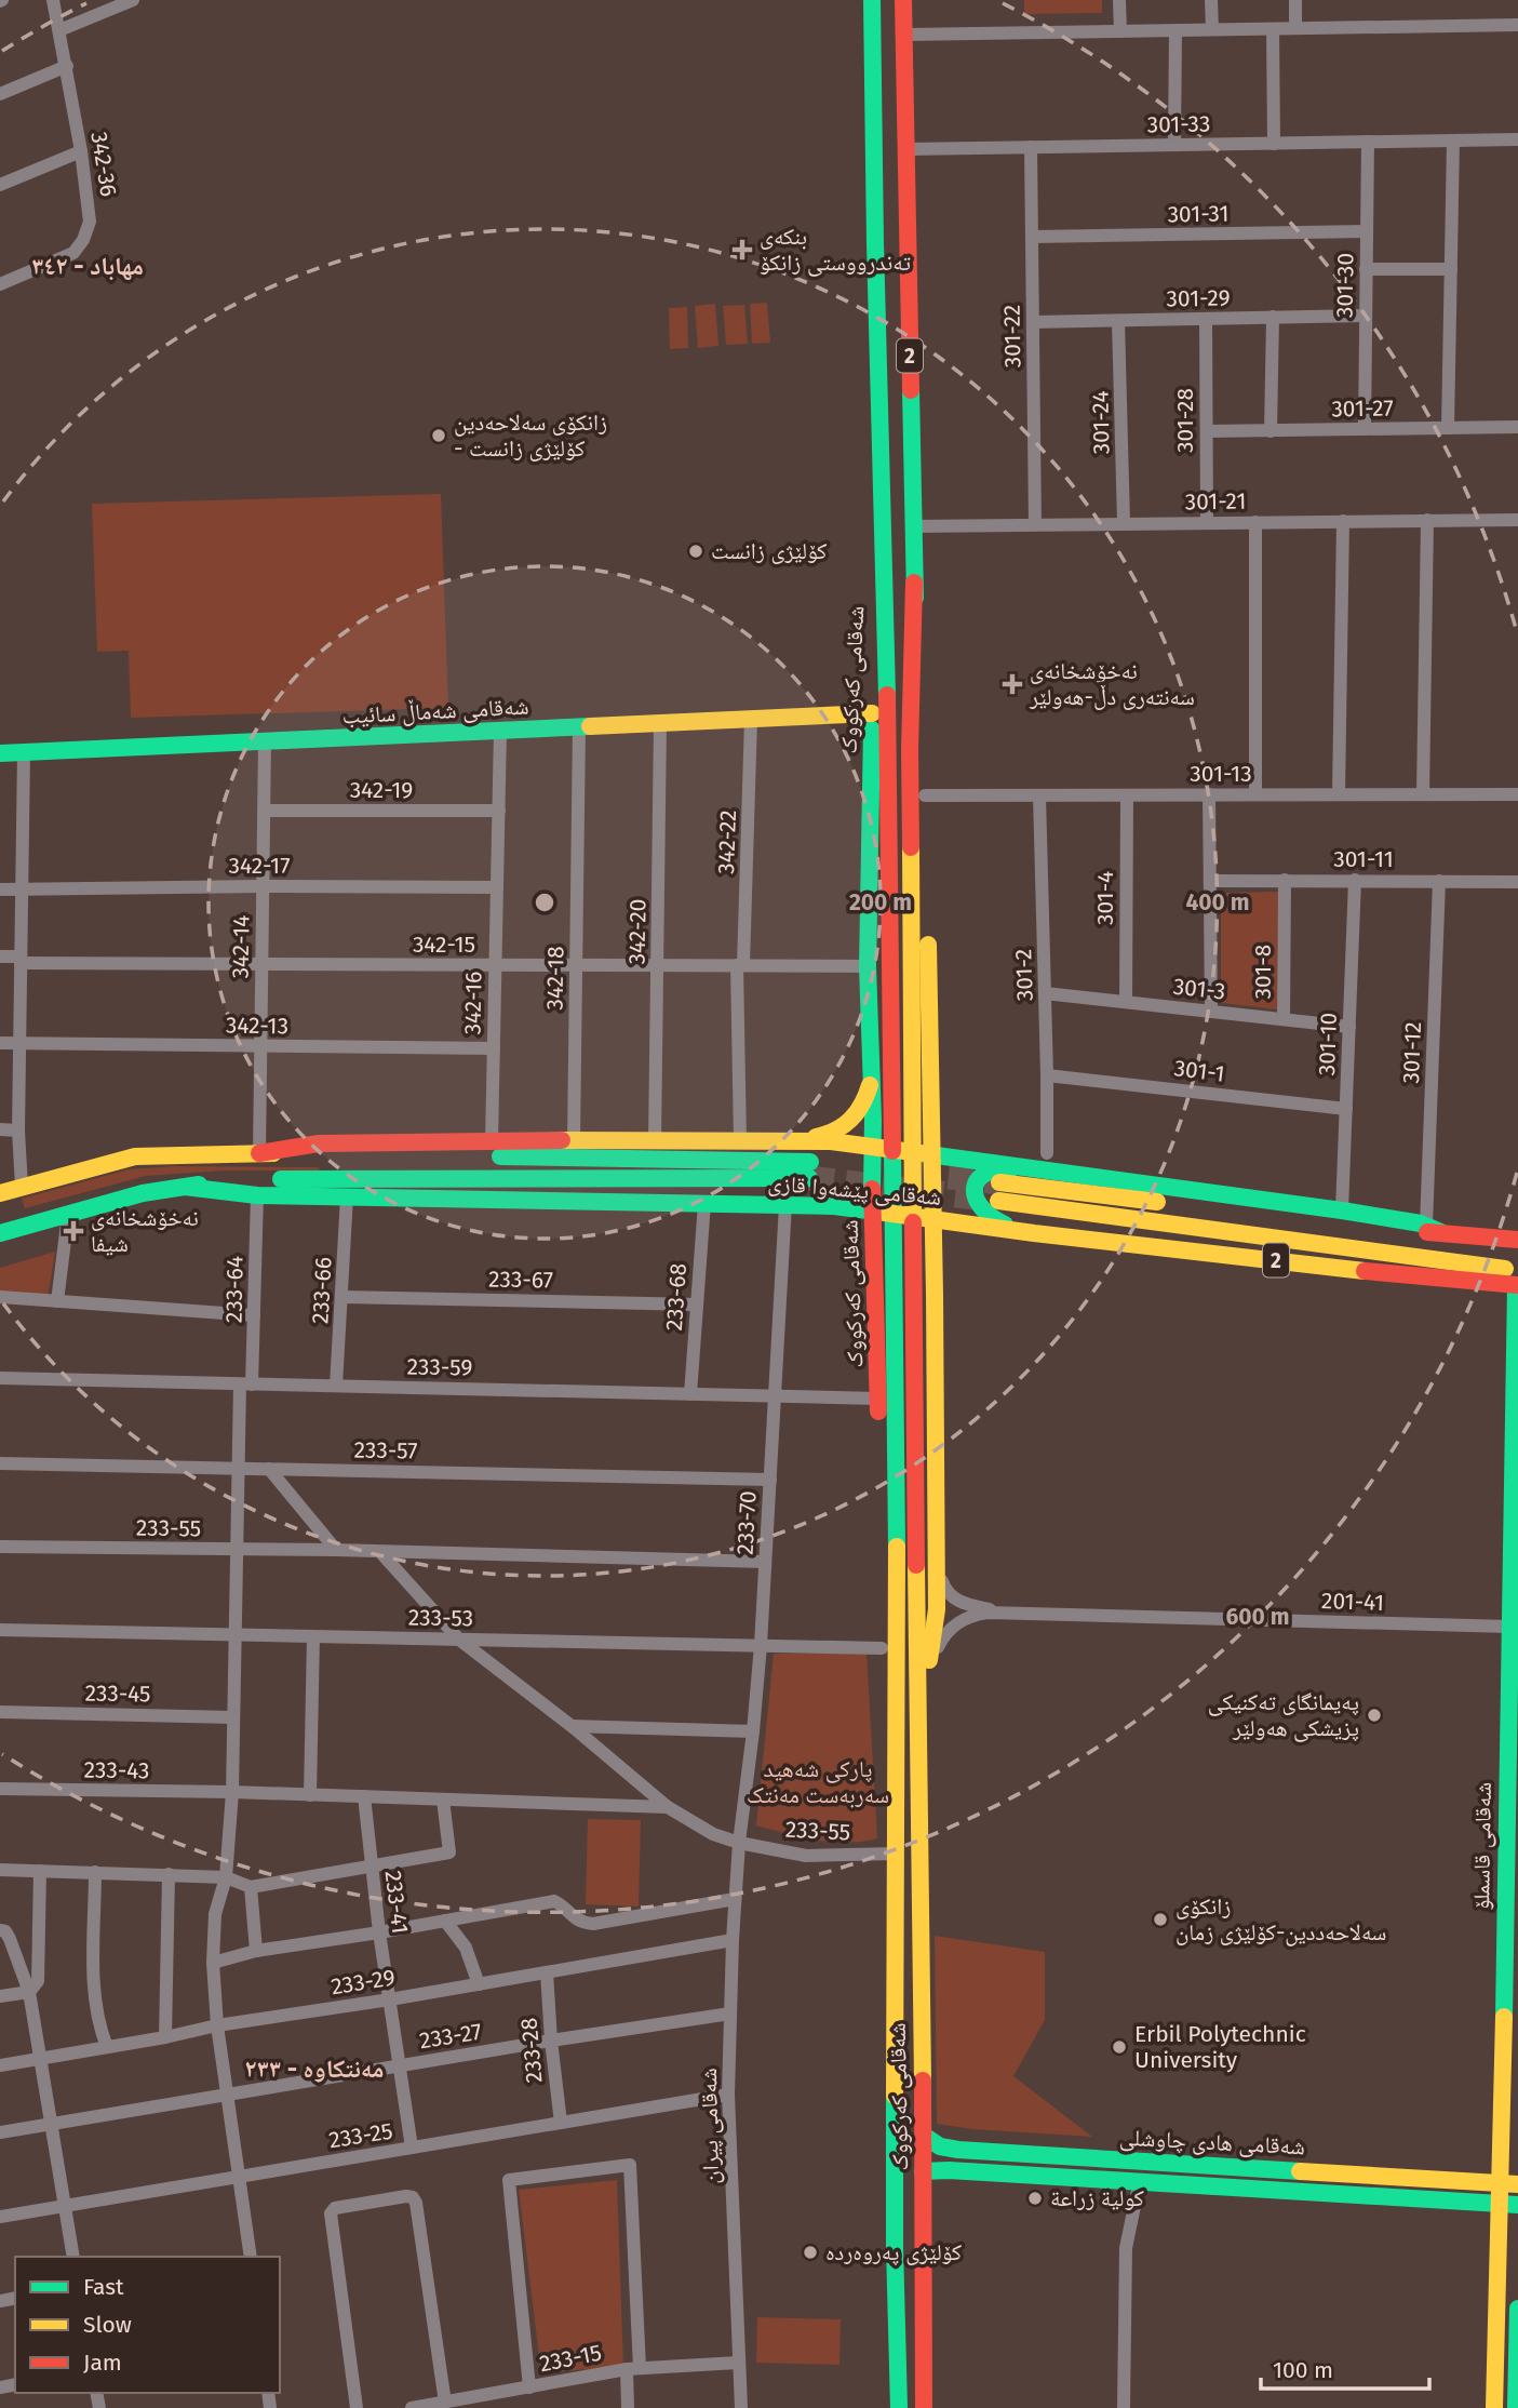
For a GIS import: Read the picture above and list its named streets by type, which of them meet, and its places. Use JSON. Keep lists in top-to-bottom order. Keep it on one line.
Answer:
{"streets":{"main road":["2","شەقامی کەرکووک","شەقامی شەماڵ سائیب","شەقامی پێشەوا قازی","شەقامی قاسملۆ","شەقامی هادی چاوشلی"],"street":["301-33","342-36","301-31","301-30","301-29","301-22","301-27","301-28","301-24","301-21","301-13","342-19","342-22","301-11","342-17","301-4","342-20","342-15","342-14","301-8","301-2","342-18","301-3","342-16","342-13","301-10","301-12","301-1","233-67","233-64","233-66","233-68","233-59","233-57","233-70","233-55","201-41","233-53","233-45","233-43","233-41","233-29","233-27","233-28","شەقامی پیران","233-25","233-15"]},"crossings":[["301-33","301-30"],["301-33","301-22"],["301-33","شەقامی کەرکووک"],["301-31","301-30"],["301-31","301-22"],["301-30","301-29"],["301-30","301-27"],["301-29","301-22"],["301-29","301-28"],["301-29","301-24"],["301-22","301-21"],["2","شەقامی کەرکووک"],["2","شەقامی پێشەوا قازی"],["2","شەقامی قاسملۆ"],["301-27","301-28"],["301-28","301-21"],["301-24","301-21"],["301-21","شەقامی کەرکووک"],["شەقامی کەرکووک","شەقامی شەماڵ سائیب"],["شەقامی کەرکووک","301-13"],["شەقامی کەرکووک","342-15"],["شەقامی کەرکووک","شەقامی پێشەوا قازی"],["شەقامی کەرکووک","233-59"],["شەقامی کەرکووک","233-55"],["شەقامی کەرکووک","201-41"],["شەقامی کەرکووک","233-53"],["شەقامی کەرکووک","شەقامی هادی چاوشلی"],["شەقامی شەماڵ سائیب","342-22"],["شەقامی شەماڵ سائیب","342-20"],["شەقامی شەماڵ سائیب","342-14"],["شەقامی شەماڵ سائیب","342-18"],["شەقامی شەماڵ سائیب","342-16"],["301-13","301-4"],["301-13","301-2"],["342-19","342-14"],["342-19","342-16"],["342-22","342-15"],["342-22","شەقامی پێشەوا قازی"],["301-11","301-8"],["301-11","301-10"],["301-11","301-12"],["342-17","342-14"],["342-17","342-16"],["301-4","301-3"],["342-20","342-15"],["342-20","شەقامی پێشەوا قازی"],["342-15","342-14"],["342-15","342-18"],["342-15","342-16"],["342-14","342-13"],["342-14","شەقامی پێشەوا قازی"],["301-8","301-3"],["301-2","301-3"],["301-2","301-1"],["301-2","شەقامی پێشەوا قازی"],["342-18","شەقامی پێشەوا قازی"],["301-3","301-10"],["342-16","342-13"],["342-16","شەقامی پێشەوا قازی"],["301-10","301-1"],["301-10","شەقامی پێشەوا قازی"],["301-12","شەقامی پێشەوا قازی"],["شەقامی پێشەوا قازی","233-64"],["شەقامی پێشەوا قازی","233-66"],["شەقامی پێشەوا قازی","233-68"],["شەقامی پێشەوا قازی","233-70"],["شەقامی پێشەوا قازی","شەقامی قاسملۆ"],["233-67","233-66"],["233-67","233-68"],["233-64","233-59"],["233-64","233-57"],["233-64","233-55"],["233-64","233-53"],["233-64","233-45"],["233-64","233-43"],["233-64","233-29"],["233-64","233-27"],["233-64","233-25"],["233-66","233-59"],["233-68","233-59"],["233-59","233-70"],["233-57","233-70"],["233-70","233-55"],["233-70","233-53"],["233-70","شەقامی پیران"],["233-55","233-53"],["233-55","233-43"],["233-55","شەقامی پیران"],["201-41","شەقامی قاسملۆ"],["233-43","233-41"],["شەقامی قاسملۆ","شەقامی هادی چاوشلی"],["233-41","233-29"],["233-41","233-27"],["233-41","233-25"],["233-29","233-28"],["233-29","شەقامی پیران"],["233-27","233-28"],["233-27","شەقامی پیران"],["233-28","233-25"],["شەقامی پیران","233-25"],["شەقامی پیران","233-15"]],"districts":["مهاباد - ٣٤٢","مەنتکاوە - ٢٣٣"],"parks":["پارکی شەهید سەربەست مەنتک"],"places":{"health":["بنکەی تەندرووستی زانکۆ","نەخۆشخانەی سەنتەری دڵ-هەولێر","نەخۆشخانەی شیفا"],"other":["زانکۆی سەلاحەدین - کۆلێژی زانست","کۆلێژی زانست","پەیمانگای تەکنیکی پزیشکی هەولێر","زانکۆی سەلاحەددین-کۆلێژی زمان","Erbil Polytechnic University","كولية زراعة","کۆلێژی پەروەردە"]},"legend":["Fast","Slow","Jam"],"scale_bar":"100 m","rings":["200 m","400 m","600 m"]}
